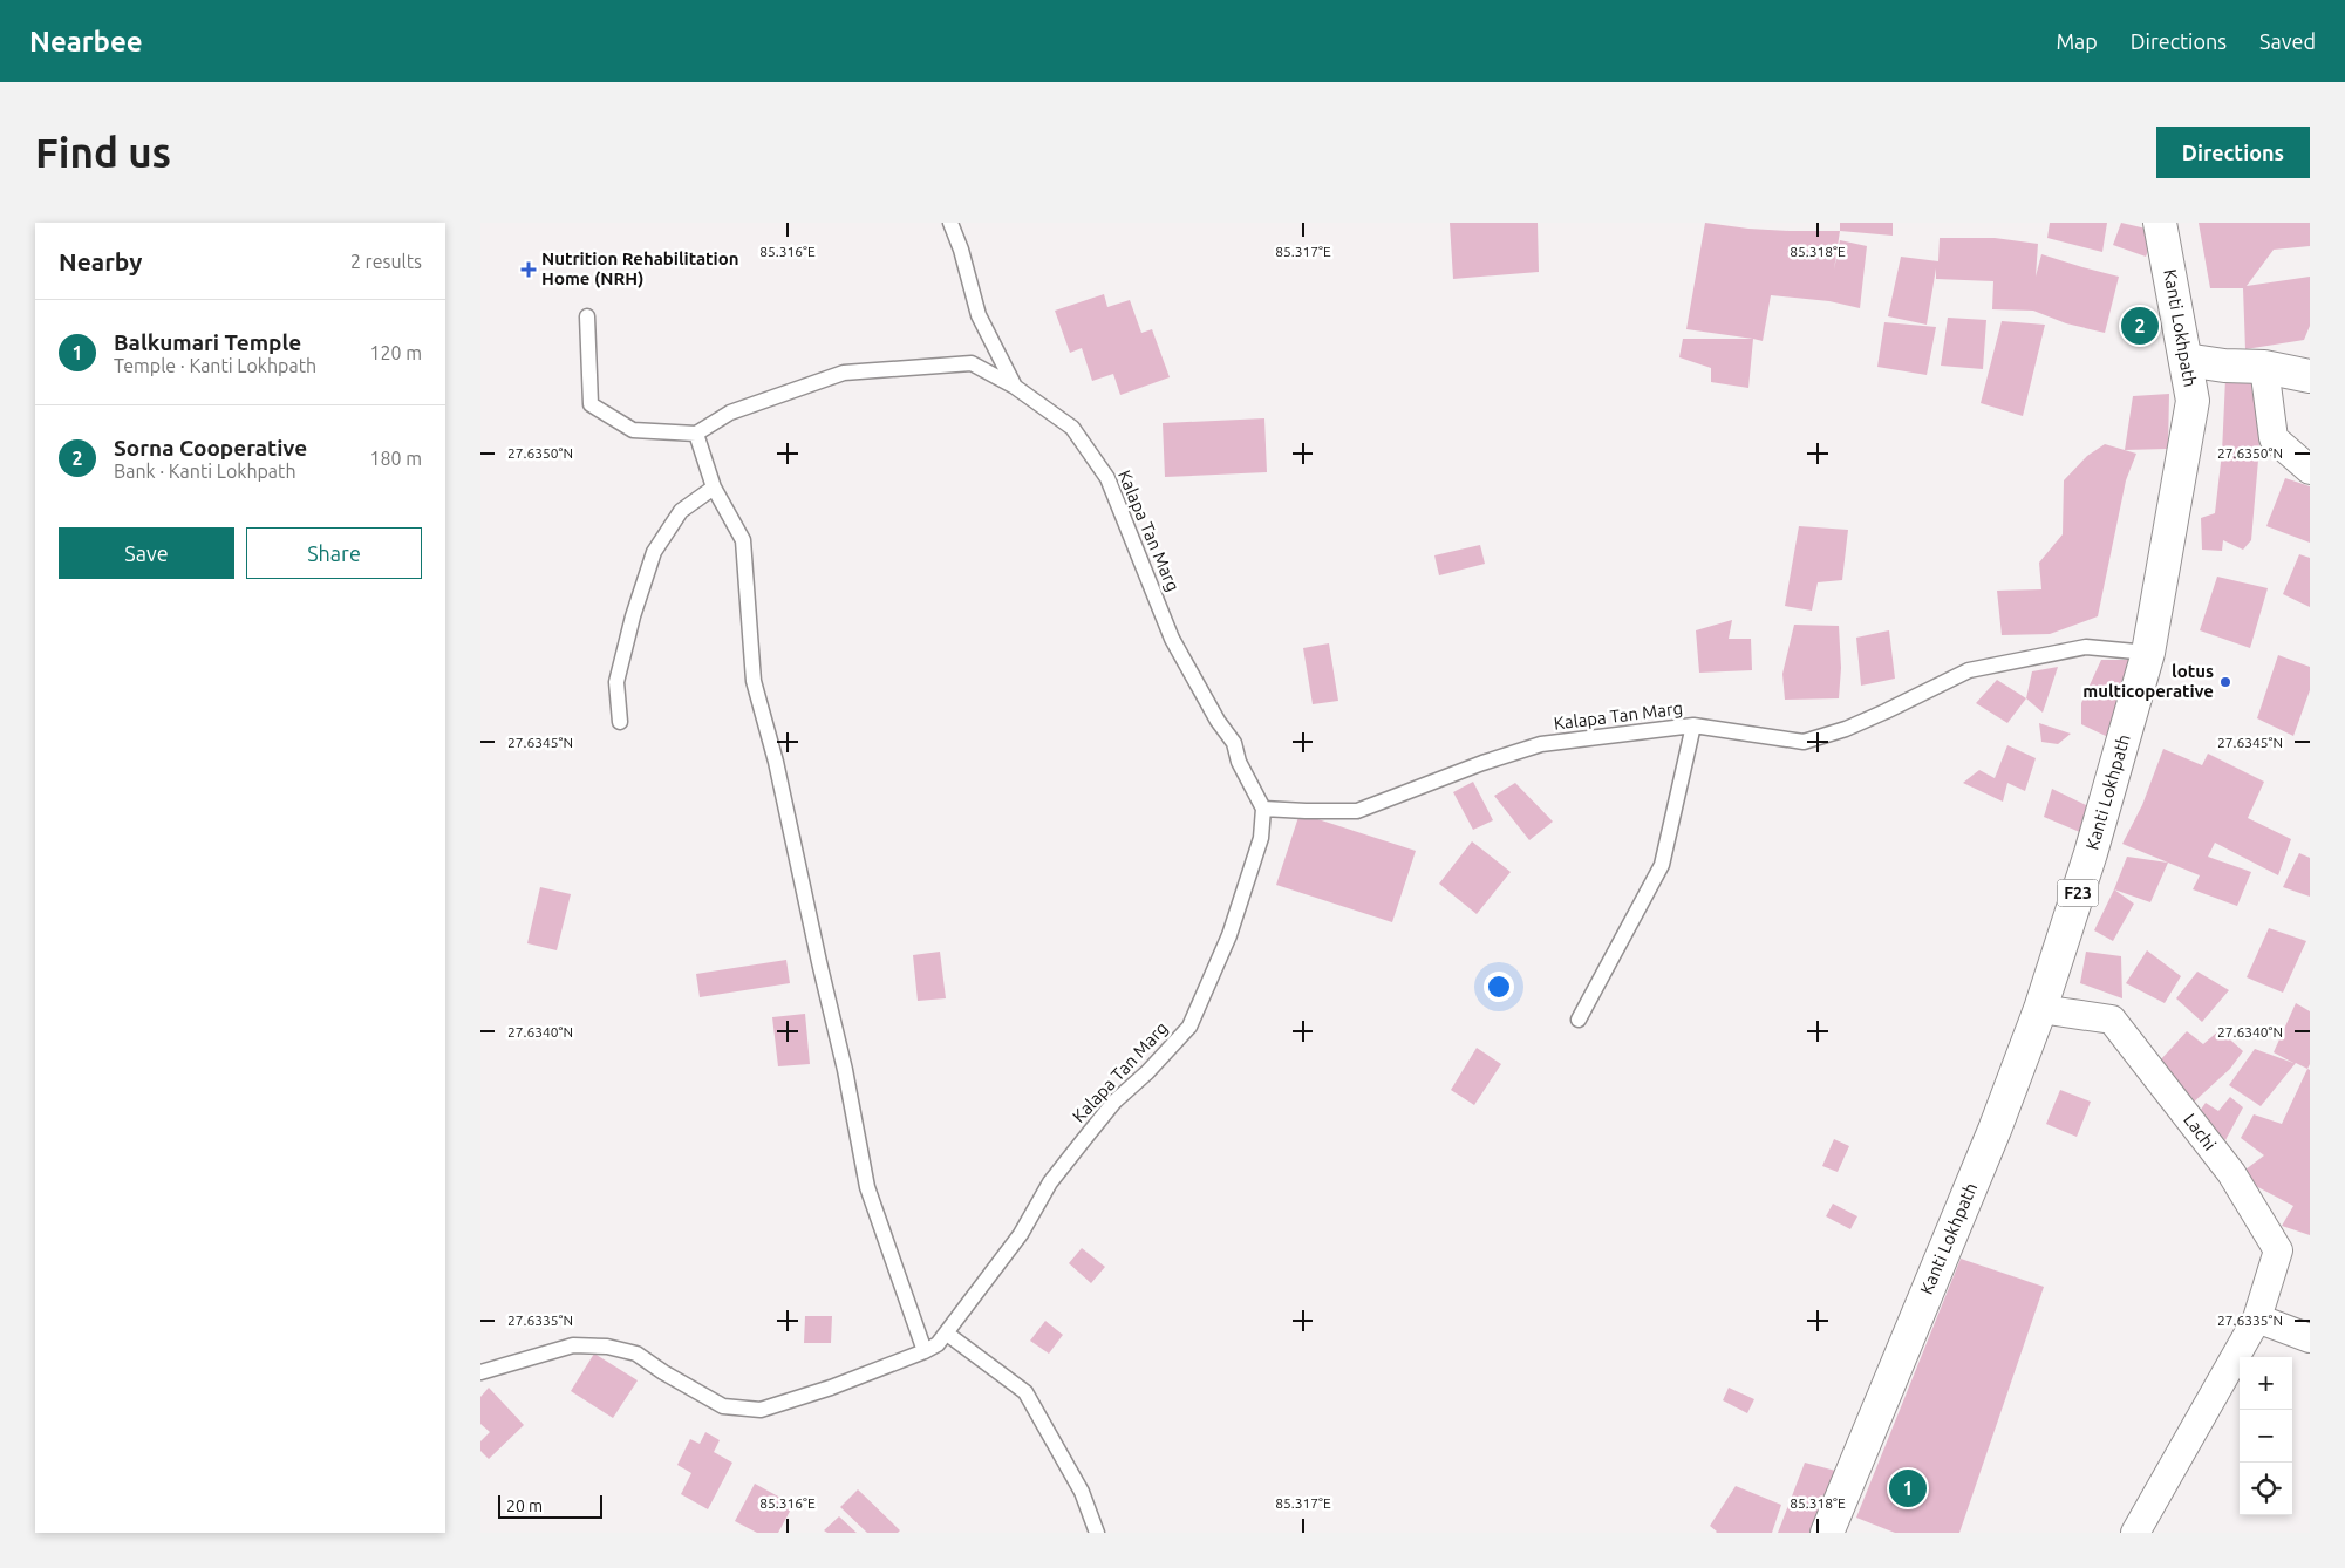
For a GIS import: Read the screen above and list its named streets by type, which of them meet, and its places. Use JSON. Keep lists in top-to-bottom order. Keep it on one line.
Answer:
{"streets":{"main road":["Kanti Lokhpath","F23"],"street":["Lachi"],"lane":["Kalapa Tan Marg"]},"crossings":[["Kanti Lokhpath","Kalapa Tan Marg"],["Kanti Lokhpath","Lachi"]],"places":{"health":["Nutrition Rehabilitation Home (NRH)"],"other":["lotus multicoperative"]},"scale_bar":"20 m","page":{"header":"Nearbee","nav":["Map","Directions","Saved"],"buttons":["Directions",["Save","Share"]],"title":"Find us","heading":["Nearby","2 results"],"list":[{"mark":"1","name":"Balkumari Temple","note":"Temple · Kanti Lokhpath","value":"120 m"},{"mark":"2","name":"Sorna Cooperative","note":"Bank · Kanti Lokhpath","value":"180 m"}],"pins":["2","1"],"map_buttons":["+","−"],"scale":"20 m"},"coordinates":["85.316°E","85.317°E","85.318°E","27.6350°N","27.6345°N","27.6340°N","27.6335°N"]}
